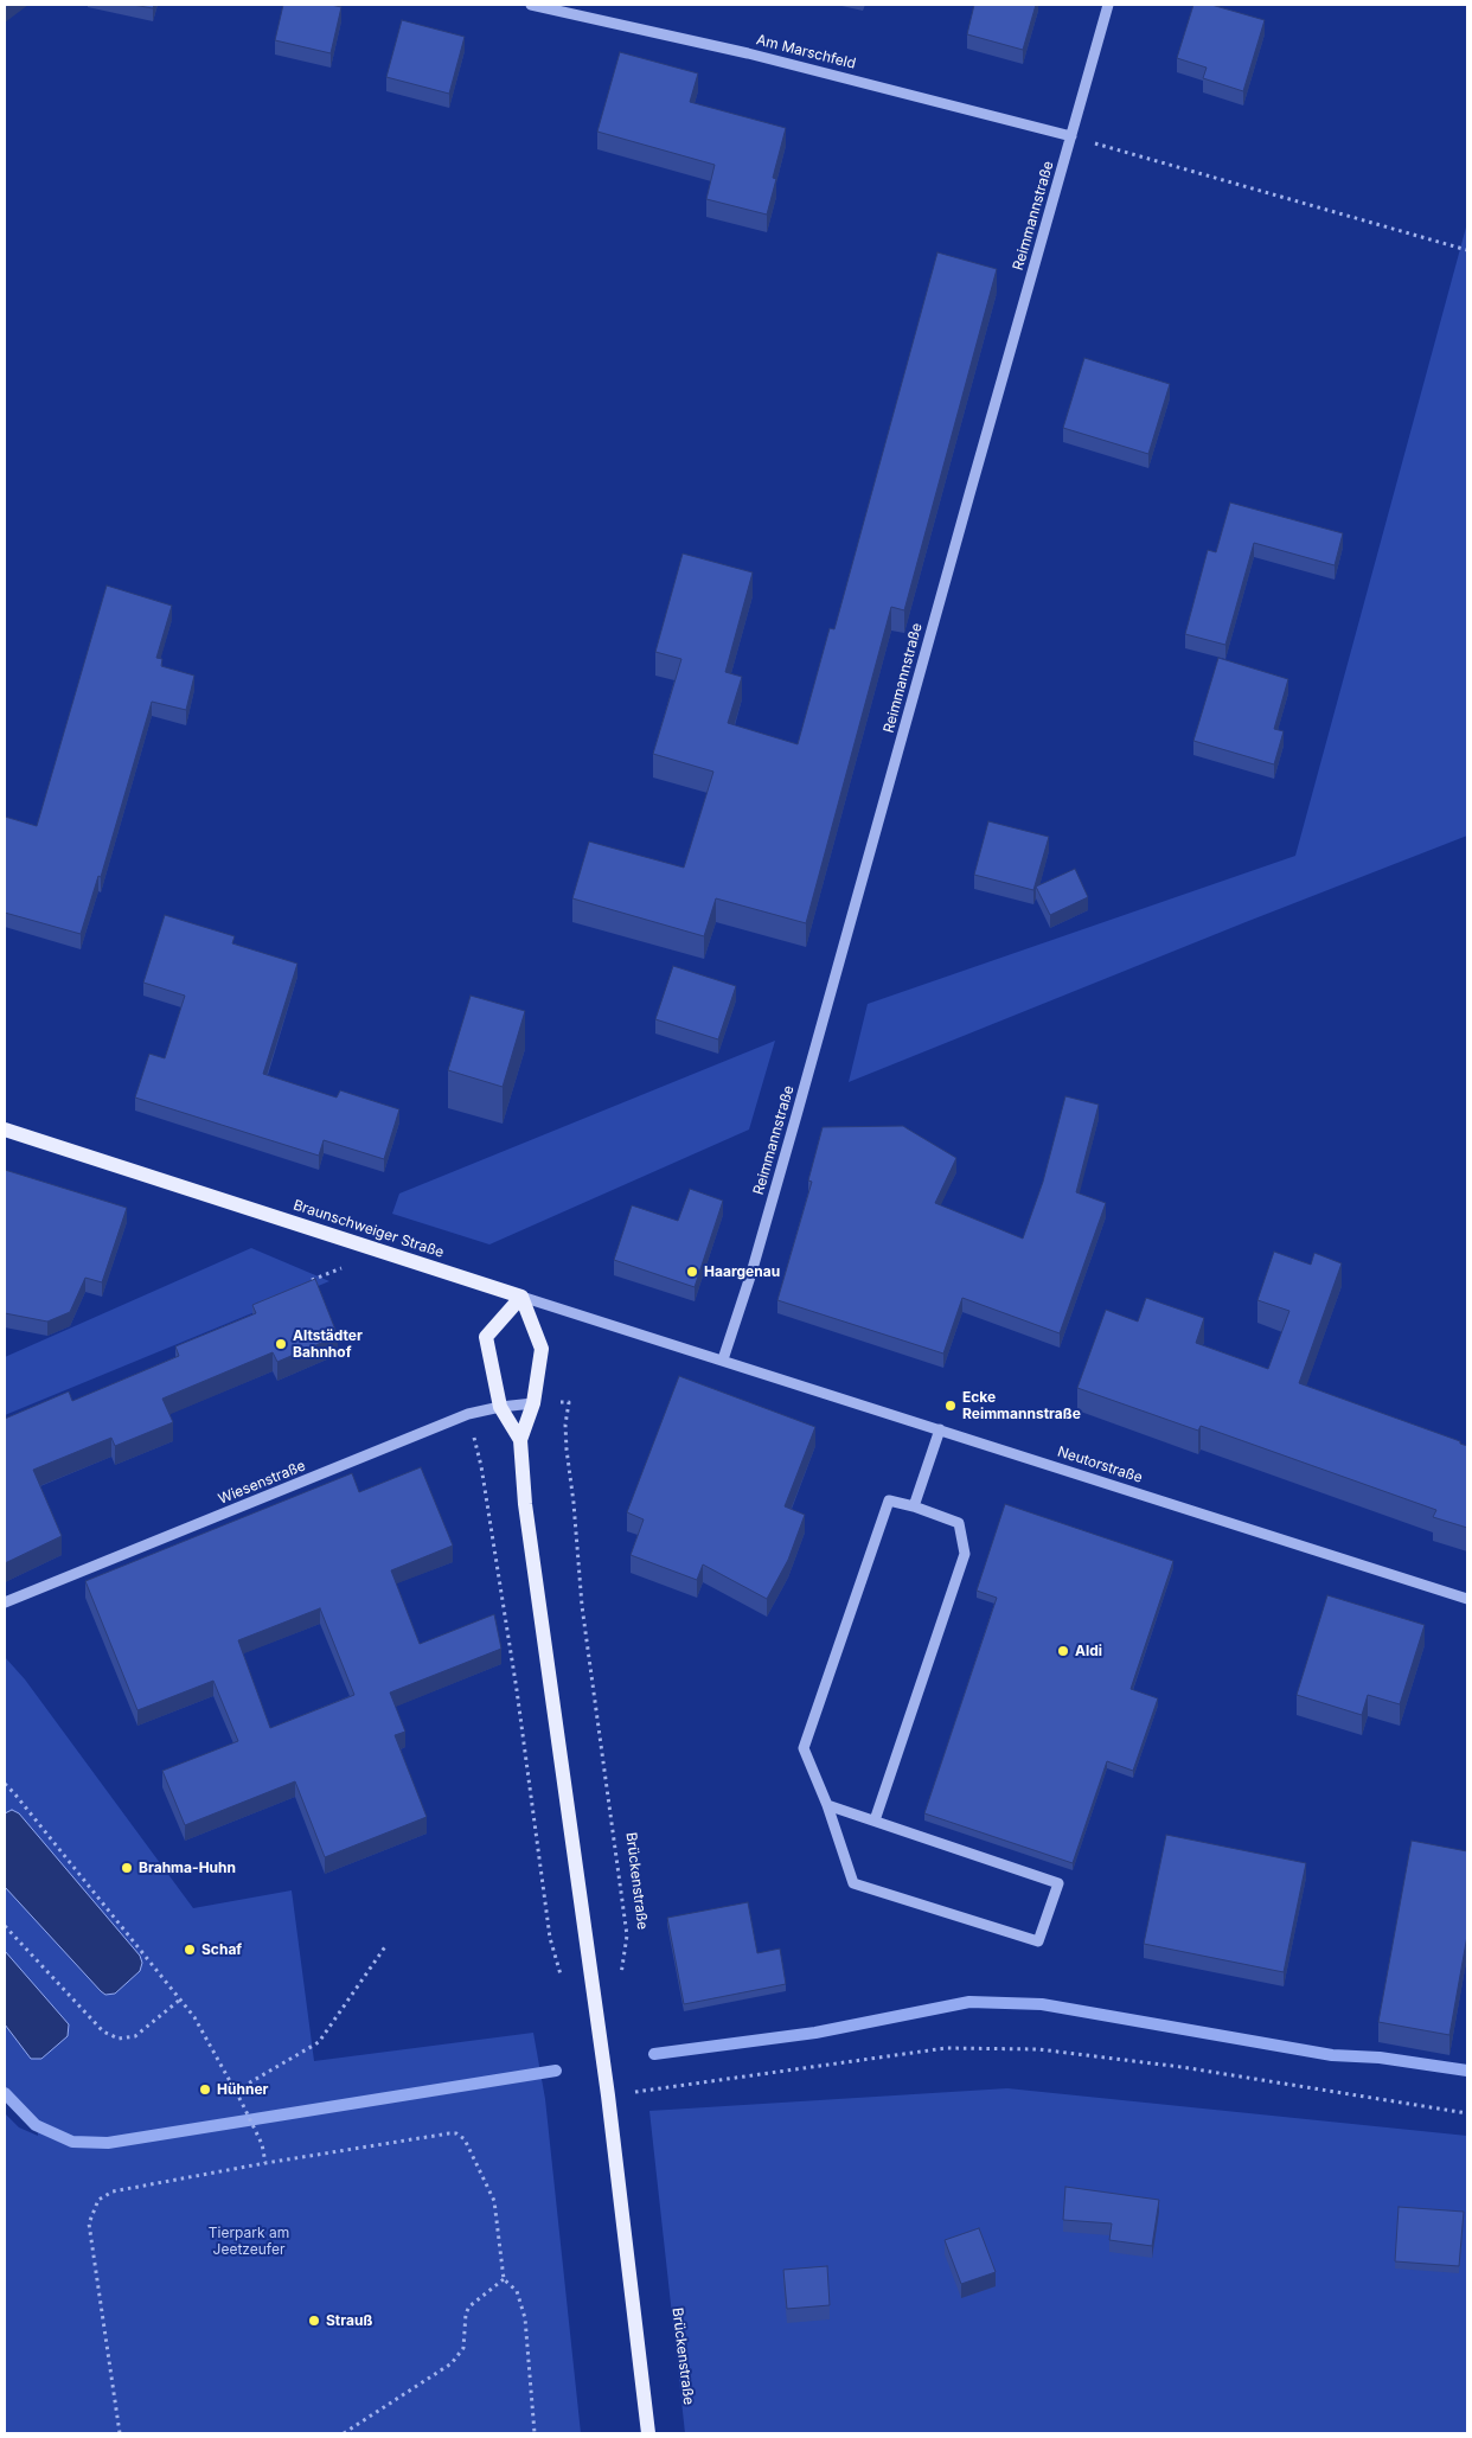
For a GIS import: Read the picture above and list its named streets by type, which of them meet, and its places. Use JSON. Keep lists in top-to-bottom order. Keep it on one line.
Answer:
{"streets":{"main road":["Braunschweiger Straße"],"street":["Am Marschfeld","Reimmannstraße","Neutorstraße","Wiesenstraße"],"path":["Brückenstraße"]},"crossings":[["Am Marschfeld","Reimmannstraße"],["Reimmannstraße","Braunschweiger Straße"],["Reimmannstraße","Neutorstraße"],["Braunschweiger Straße","Neutorstraße"],["Wiesenstraße","Brückenstraße"]],"parks":["Tierpark am Jeetzeufer"],"places":["Haargenau","Altstädter Bahnhof","Ecke Reimmannstraße","Aldi","Brahma-Huhn","Schaf","Hühner","Strauß"]}
